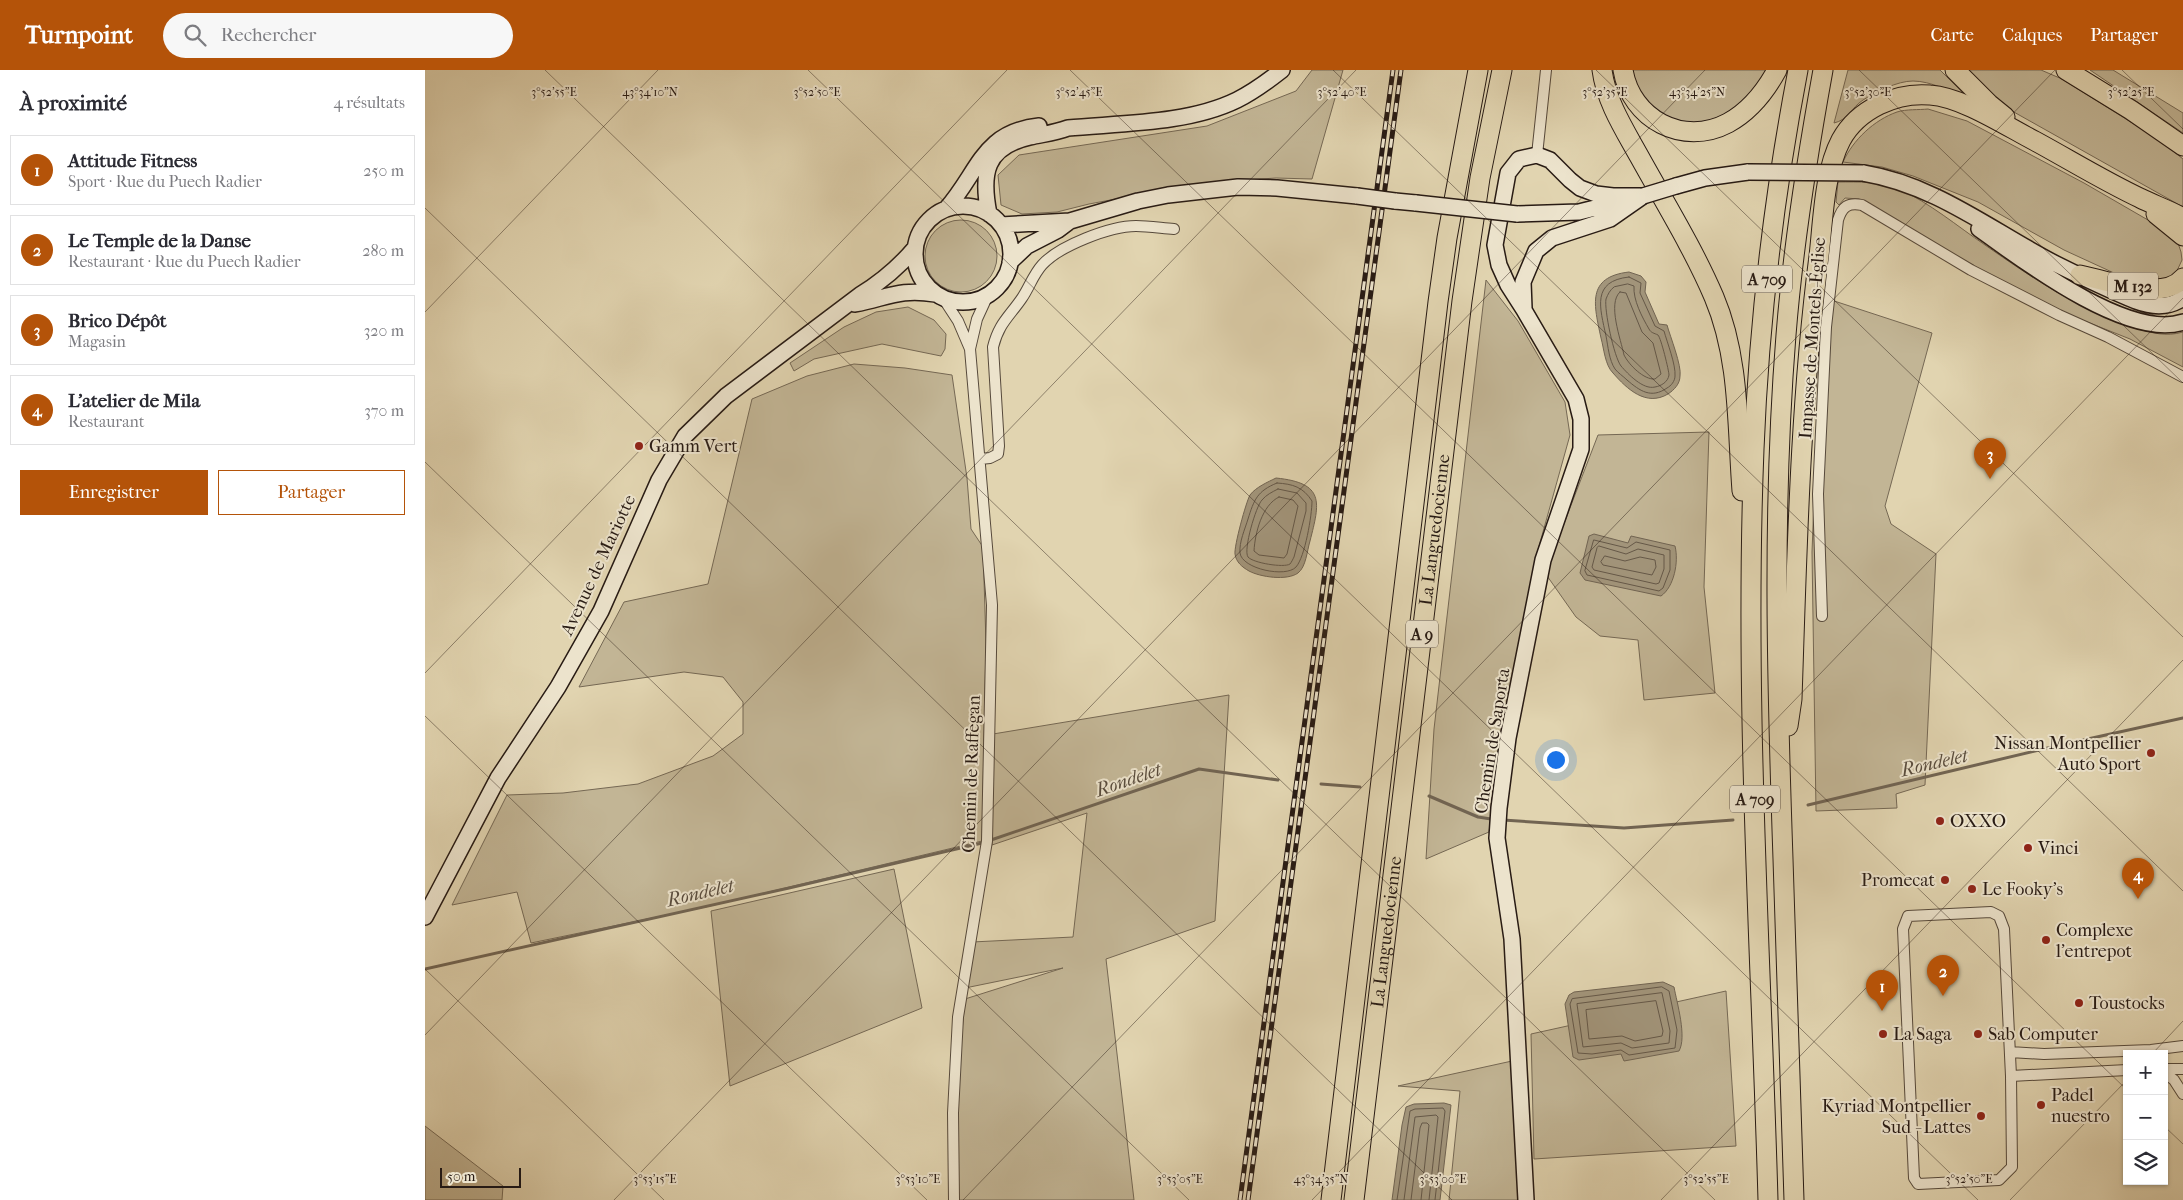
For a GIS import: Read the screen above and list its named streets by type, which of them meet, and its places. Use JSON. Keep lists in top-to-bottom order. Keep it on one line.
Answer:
{"streets":{"highway":["A 709","M 132","La Languedocienne","A 9"],"main road":["Avenue de Mariotte","Chemin de Saporta"],"street":["Impasse de Montels-Église","Chemin de Raffegan"]},"crossings":[["M 132","Avenue de Mariotte"],["M 132","Chemin de Saporta"],["M 132","Chemin de Raffegan"],["Avenue de Mariotte","Chemin de Raffegan"]],"water":["Rondelet"],"places":["Gamm Vert","Nissan Montpellier Auto Sport","OXXO","Vinci","Promecat","Le Fooky's","Complexe l'entrepot","Toustocks","La Saga","Sab Computer","Padel nuestro","Kyriad Montpellier Sud - Lattes"],"scale_bar":"50 m","page":{"header":"Turnpoint","search":"Rechercher","nav":["Carte","Calques","Partager"],"heading":["À proximité","4 résultats"],"list":[{"mark":"1","name":"Attitude Fitness","note":"Sport · Rue du Puech Radier","value":"250 m"},{"mark":"2","name":"Le Temple de la Danse","note":"Restaurant · Rue du Puech Radier","value":"280 m"},{"mark":"3","name":"Brico Dépôt","note":"Magasin","value":"320 m"},{"mark":"4","name":"L'atelier de Mila","note":"Restaurant","value":"370 m"}],"pins":["3","4","2","1"],"buttons":["Enregistrer","Partager"],"map_buttons":["+","−"],"scale":"50 m"},"coordinates":["3°52'55\"E","3°52'50\"E","3°52'45\"E","3°52'40\"E","3°52'35\"E","3°52'30\"E","3°52'25\"E","43°34'10\"N","43°34'25\"N","43°34'35\"N","3°53'15\"E","3°53'10\"E","3°53'05\"E","3°53'00\"E"]}
